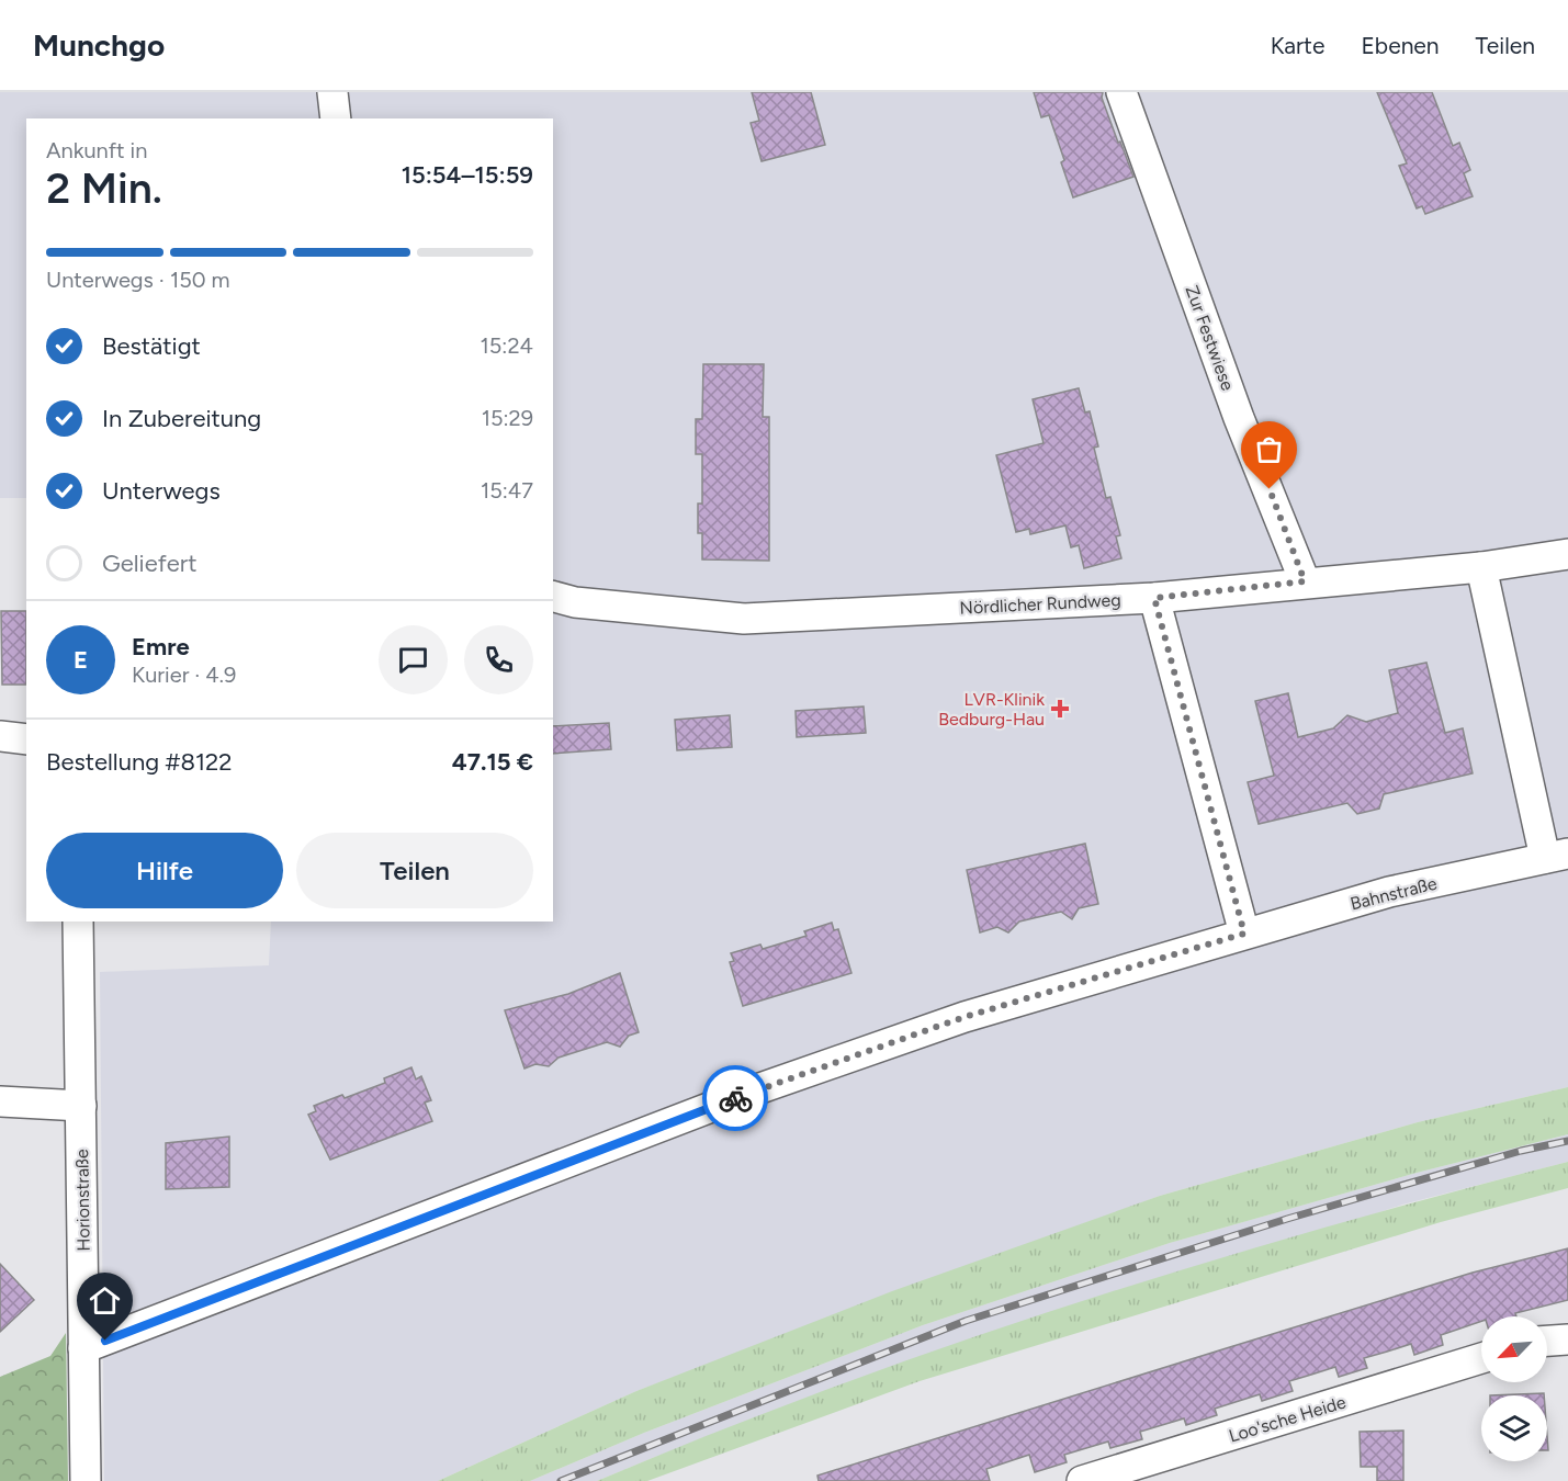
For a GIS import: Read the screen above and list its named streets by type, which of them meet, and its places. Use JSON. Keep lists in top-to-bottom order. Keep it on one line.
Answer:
{"streets":{"street":["Zur Festwiese","Nördlicher Rundweg","Bahnstraße","Horionstraße","Loo'sche Heide"]},"crossings":[["Zur Festwiese","Nördlicher Rundweg"],["Nördlicher Rundweg","Bahnstraße"],["Bahnstraße","Horionstraße"]],"places":{"health":["LVR-Klinik Bedburg-Hau"]},"north":"bottom left","page":{"header":"Munchgo","nav":["Karte","Ebenen","Teilen"],"heading":["2 Min.","Ankunft in","15:54–15:59"],"panel":["Emre","Kurier · 4.9","Bestellung #8122","47.15 €"],"bar":"Unterwegs · 150 m","list":[["Bestätigt","15:24"],["In Zubereitung","15:29"],["Unterwegs","15:47"],"Geliefert"],"round":"E","buttons":["Hilfe","Teilen"]}}
